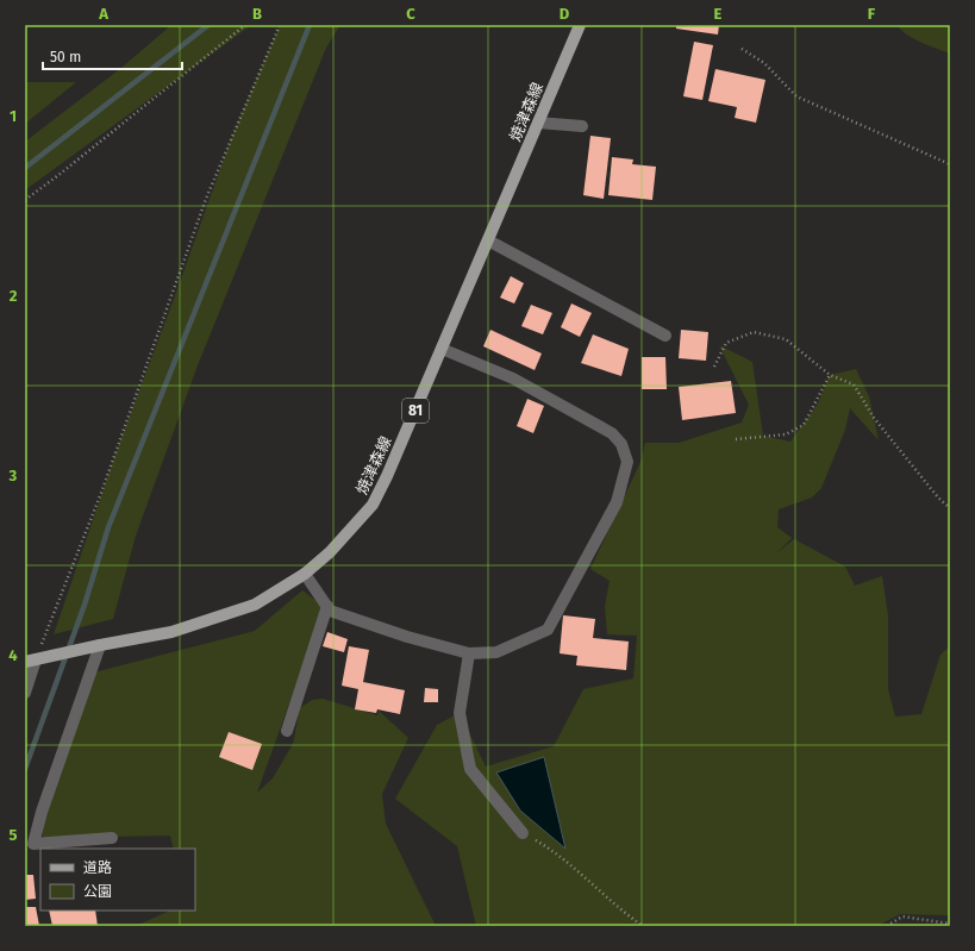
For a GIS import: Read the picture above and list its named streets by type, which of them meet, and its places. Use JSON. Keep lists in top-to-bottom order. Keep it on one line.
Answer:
{"streets":{"main road":["焼津森線","81"]},"legend":["道路","公園"],"scale_bar":"50 m","grid":{"columns":["A","B","C","D","E","F"],"rows":["1","2","3","4","5"]}}
